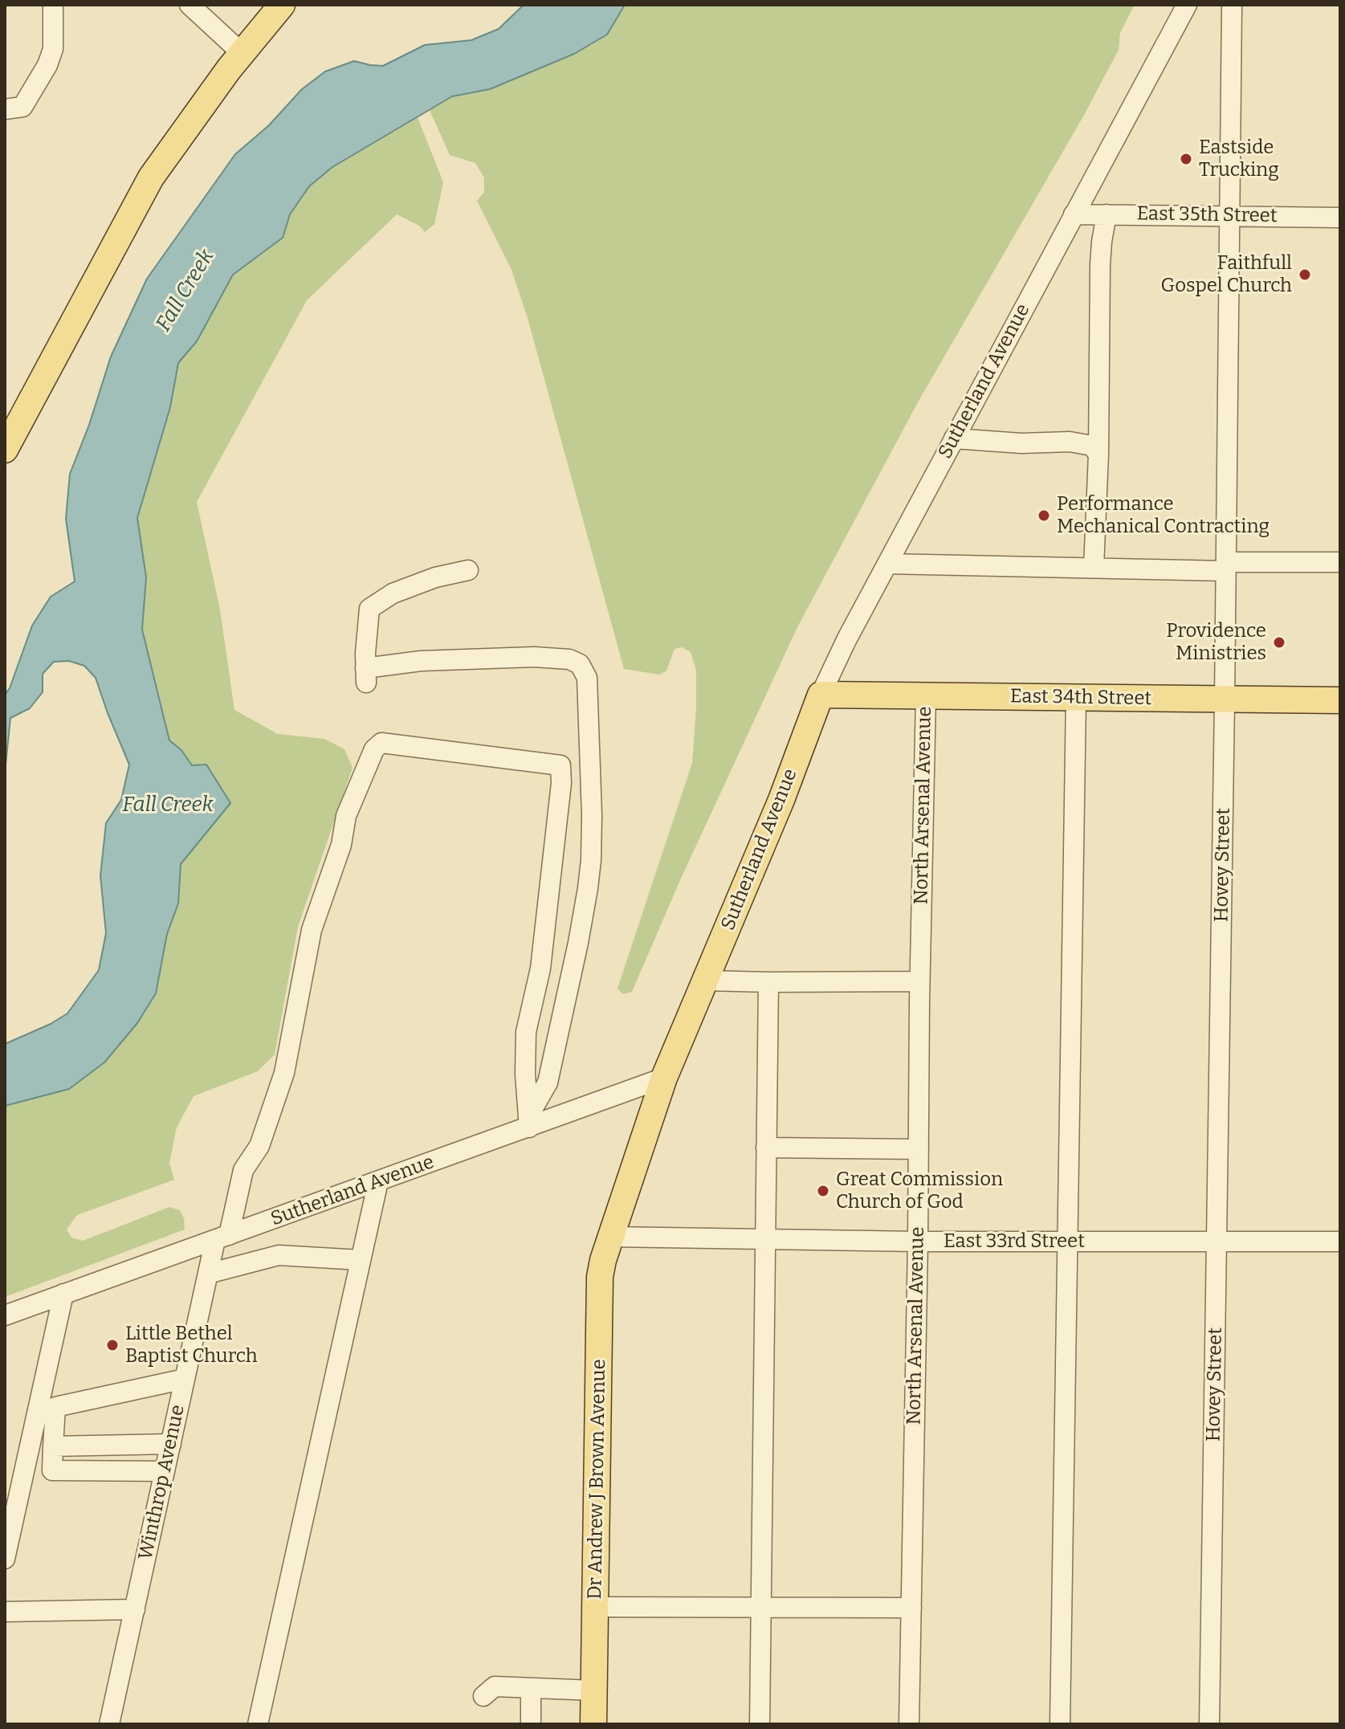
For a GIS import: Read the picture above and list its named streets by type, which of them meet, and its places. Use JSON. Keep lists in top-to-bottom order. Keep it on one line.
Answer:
{"streets":{"main road":["Sutherland Avenue","East 34th Street","Dr Andrew J Brown Avenue"],"street":["East 35th Street","North Arsenal Avenue","Hovey Street","East 33rd Street","Winthrop Avenue"]},"crossings":[["East 35th Street","Sutherland Avenue"],["East 35th Street","Hovey Street"],["Sutherland Avenue","East 34th Street"],["Sutherland Avenue","Dr Andrew J Brown Avenue"],["Sutherland Avenue","Winthrop Avenue"],["East 34th Street","North Arsenal Avenue"],["East 34th Street","Hovey Street"],["North Arsenal Avenue","East 33rd Street"],["Hovey Street","East 33rd Street"],["East 33rd Street","Dr Andrew J Brown Avenue"]],"water":["Fall Creek"],"places":["Eastside Trucking","Faithfull Gospel Church","Performance Mechanical Contracting","Providence Ministries","Great Commission Church of God","Little Bethel Baptist Church"]}
